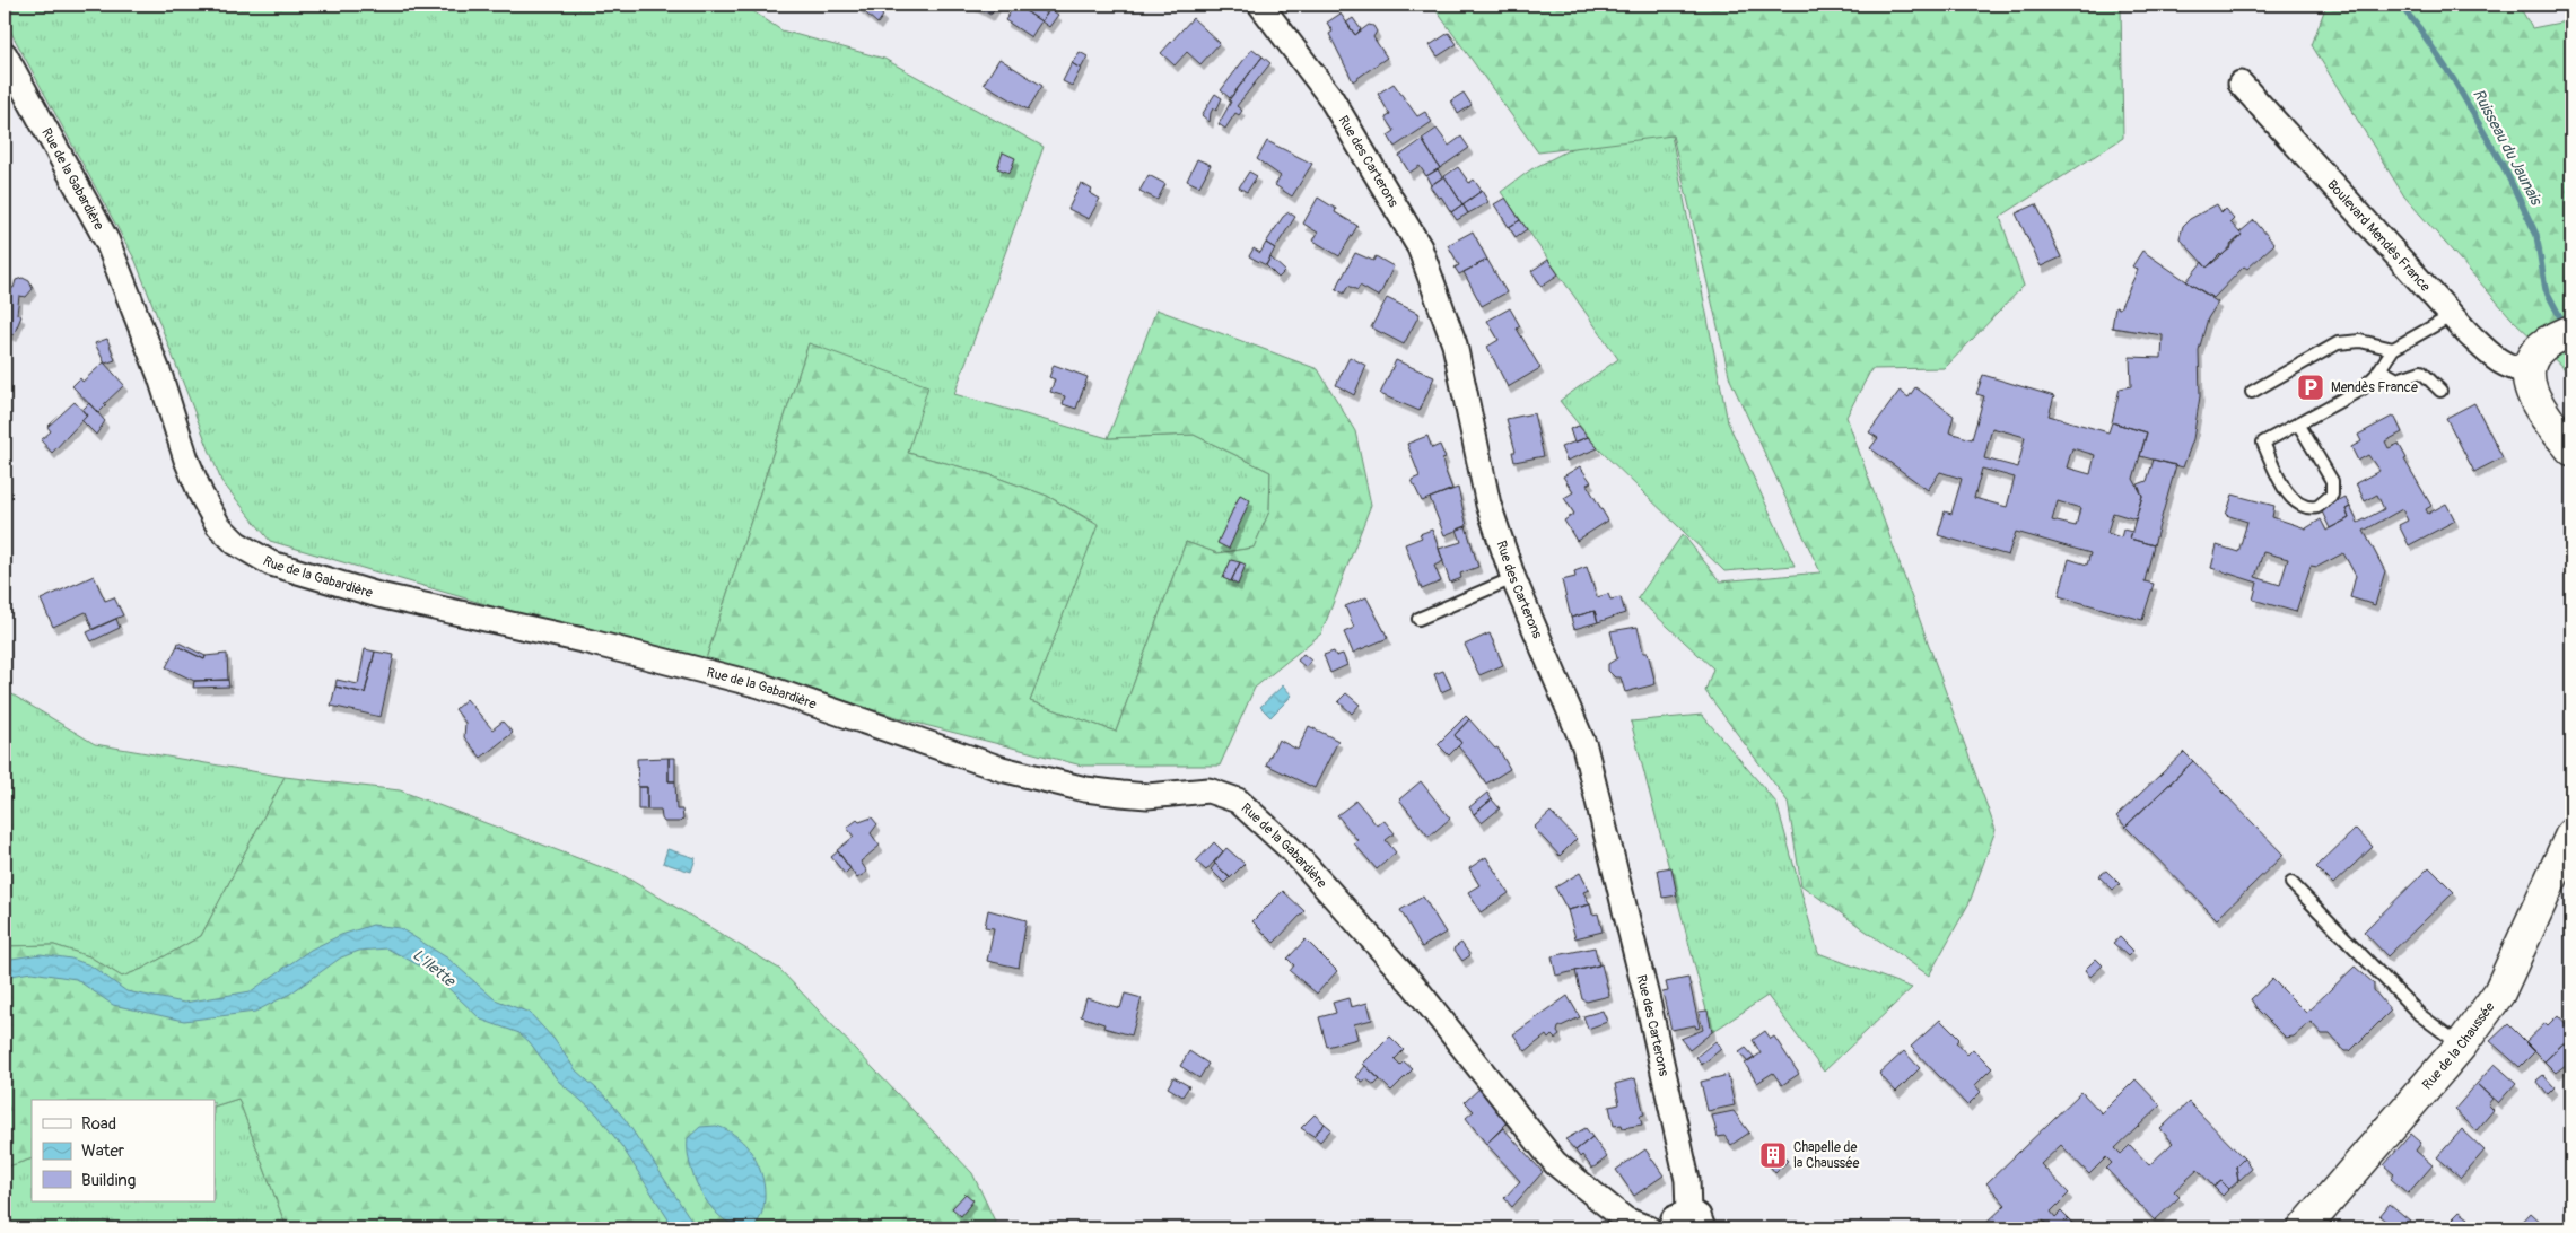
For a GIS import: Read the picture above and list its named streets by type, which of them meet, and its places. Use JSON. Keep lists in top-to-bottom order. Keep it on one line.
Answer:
{"streets":{"street":["Rue des Carterons","Rue de la Gabardière","Boulevard Mendès France","Rue de la Chaussée"]},"water":["Ruisseau du Jaunais","L'Ilette"],"places":{"parking":["Mendès France"],"building":["Chapelle de la Chaussée"]},"legend":["Road","Water","Building"]}
